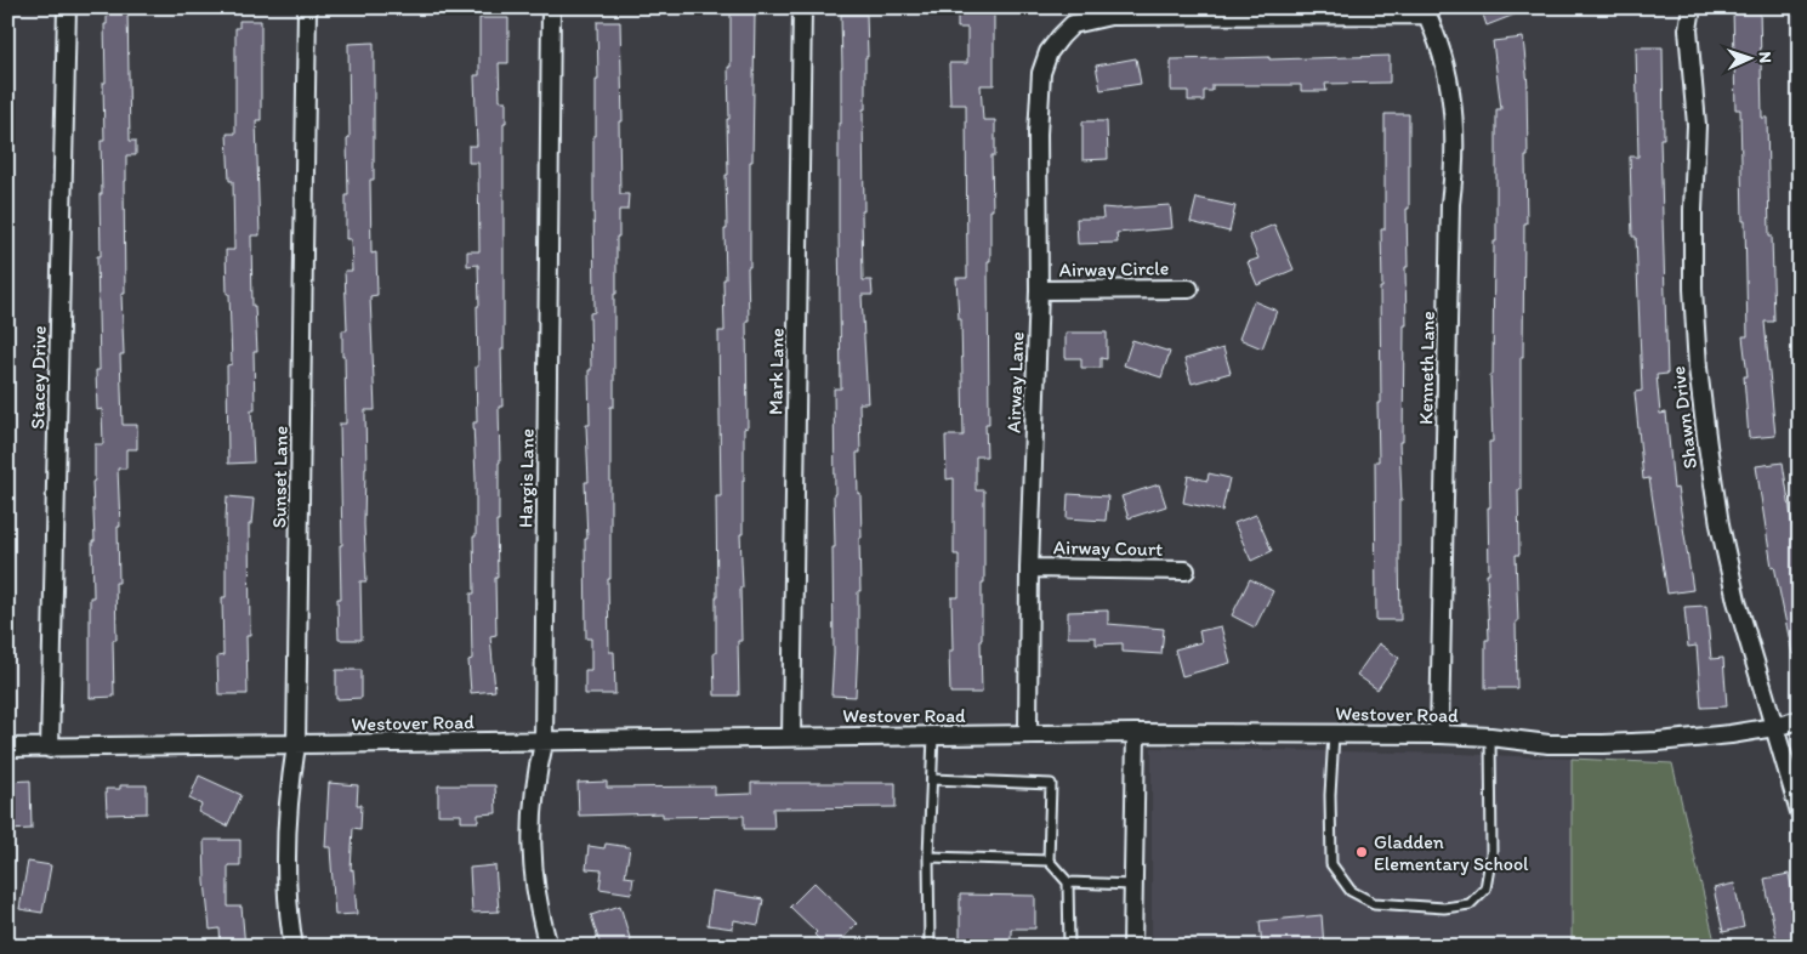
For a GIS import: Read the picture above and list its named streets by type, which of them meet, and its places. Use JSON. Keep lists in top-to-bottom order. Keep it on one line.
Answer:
{"streets":{"street":["Airway Circle","Kenneth Lane","Mark Lane","Stacey Drive","Airway Lane","Shawn Drive","Sunset Lane","Hargis Lane","Airway Court","Westover Road"]},"crossings":[["Airway Circle","Airway Lane"],["Kenneth Lane","Airway Lane"],["Kenneth Lane","Westover Road"],["Mark Lane","Westover Road"],["Stacey Drive","Westover Road"],["Airway Lane","Airway Court"],["Airway Lane","Westover Road"],["Shawn Drive","Westover Road"],["Sunset Lane","Westover Road"],["Hargis Lane","Westover Road"]],"places":["Gladden Elementary School"],"north":"right"}
